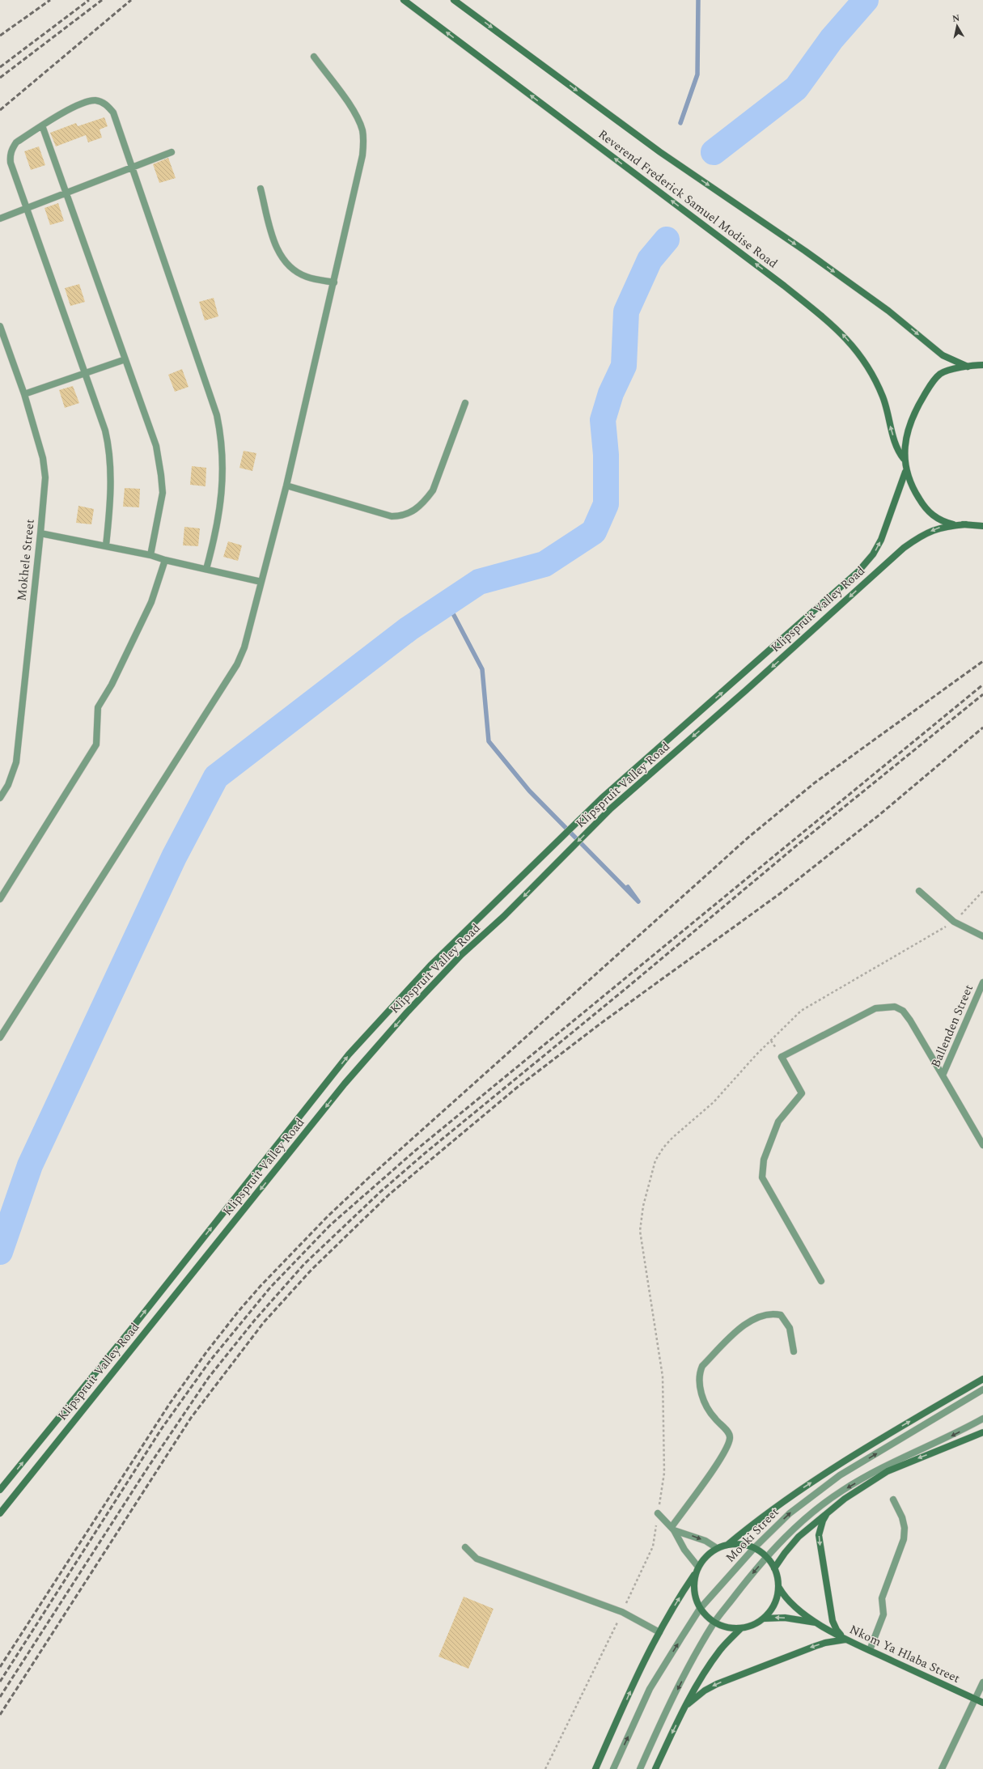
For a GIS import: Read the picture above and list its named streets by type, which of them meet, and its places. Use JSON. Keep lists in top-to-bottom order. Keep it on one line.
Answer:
{"streets":{"main road":["Reverend Frederick Samuel Modise Road","Klipspruit Valley Road","Mooki Street","Nkom Ya Hlaba Street"],"street":["Mokhele Street","Ballenden Street"]},"north":"top"}
